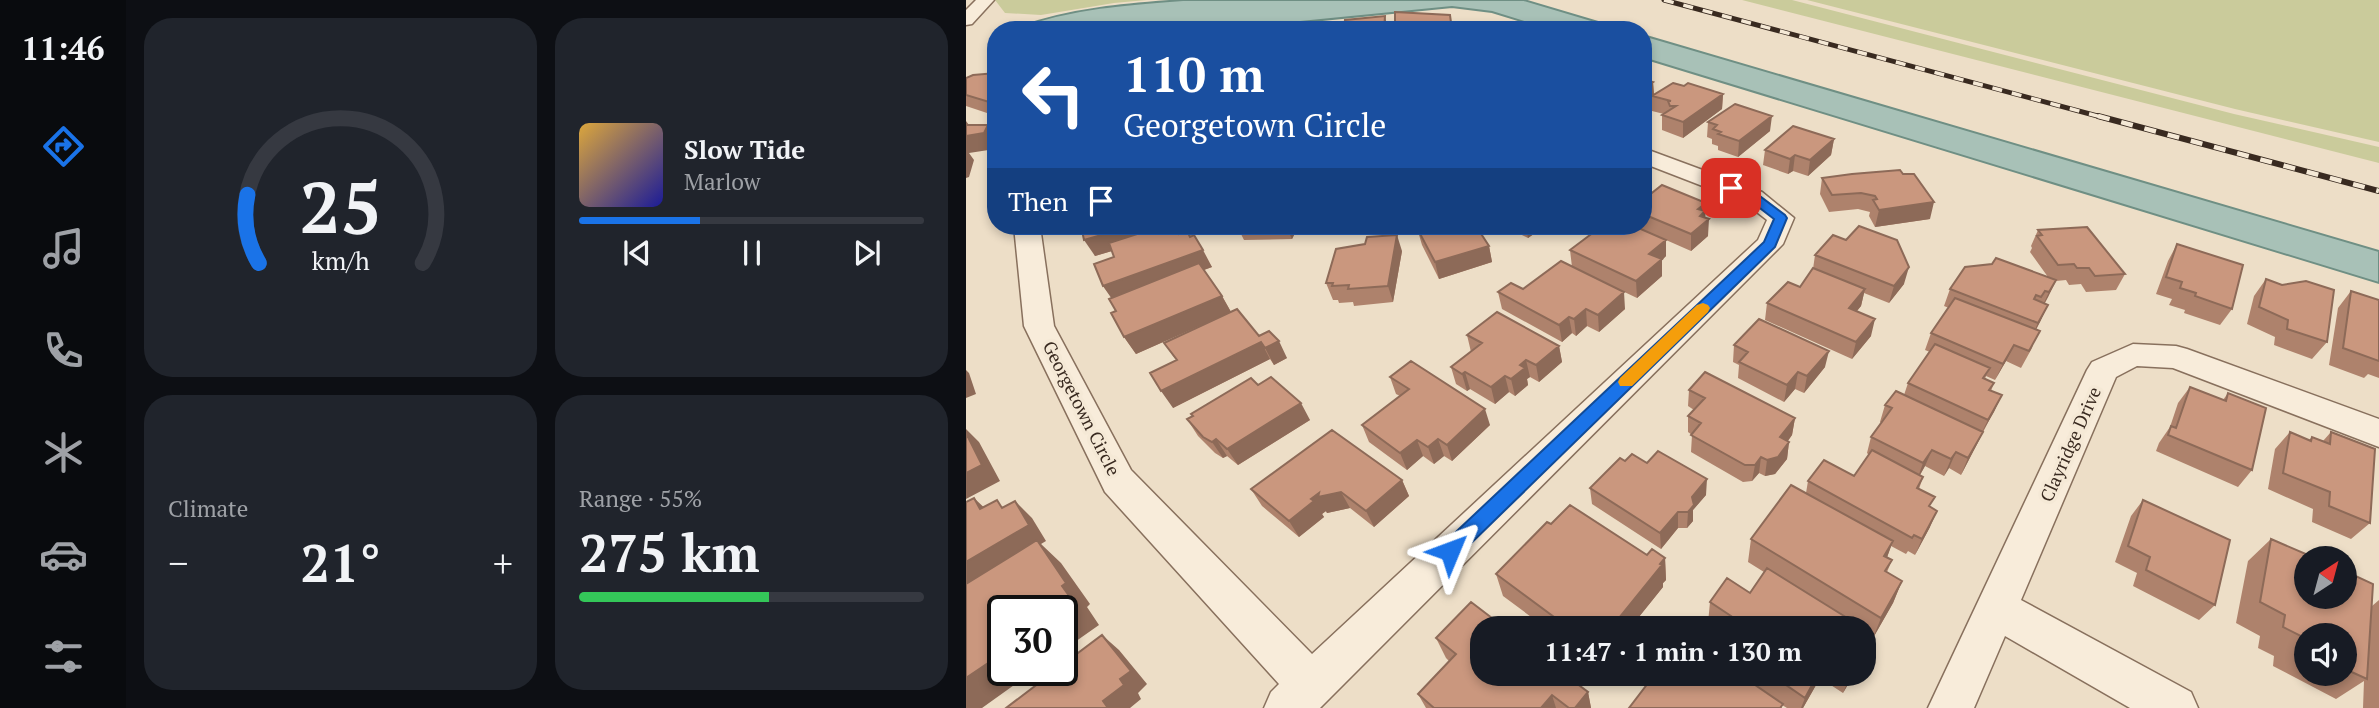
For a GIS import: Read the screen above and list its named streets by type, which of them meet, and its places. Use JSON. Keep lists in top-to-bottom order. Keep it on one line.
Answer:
{"streets":{"street":["Georgetown Circle","Clayridge Drive"]},"north":"top right","page":{"tabs":"11:46","turn":["110 m","Georgetown Circle"],"song":["Slow Tide","Marlow"],"then":"Then","tile":["Climate",["Range · 55%","275 km"]],"heat":["−","21°","+"],"limit":"30","trip":"11:47 · 1 min · 130 m","gauge":["25","km/h"]}}
